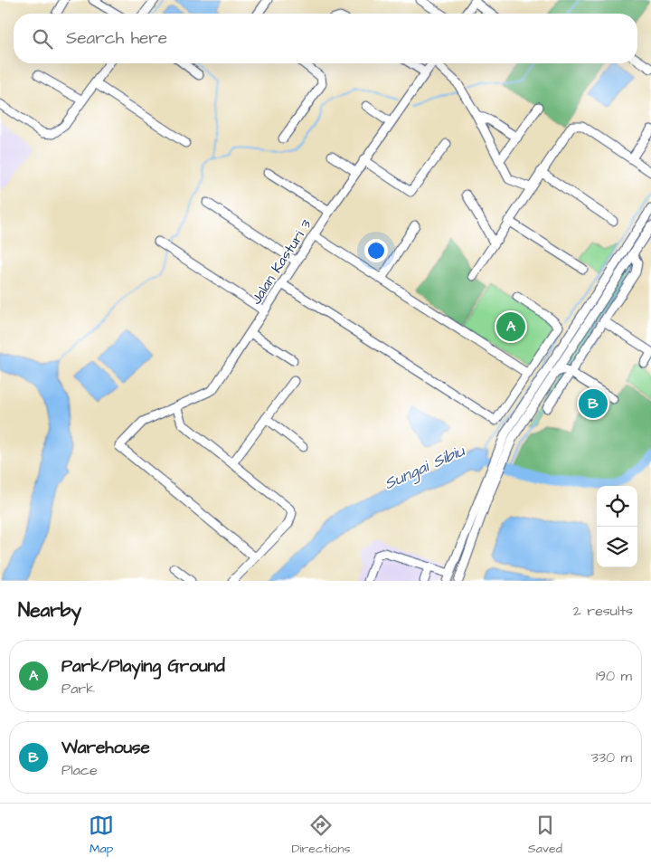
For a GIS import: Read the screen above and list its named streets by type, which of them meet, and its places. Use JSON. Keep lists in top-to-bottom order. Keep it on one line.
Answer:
{"streets":{"street":["Jalan Kasturi 3"]},"water":["Sungai Sibiu"],"page":{"search":"Search here","pins":["A","B"],"heading":["Nearby","2 results"],"list":[{"mark":"A","name":"Park/Playing Ground","note":"Park","value":"190 m"},{"mark":"B","name":"Warehouse","note":"Place","value":"330 m"}],"nav":["Map","Directions","Saved"]}}
